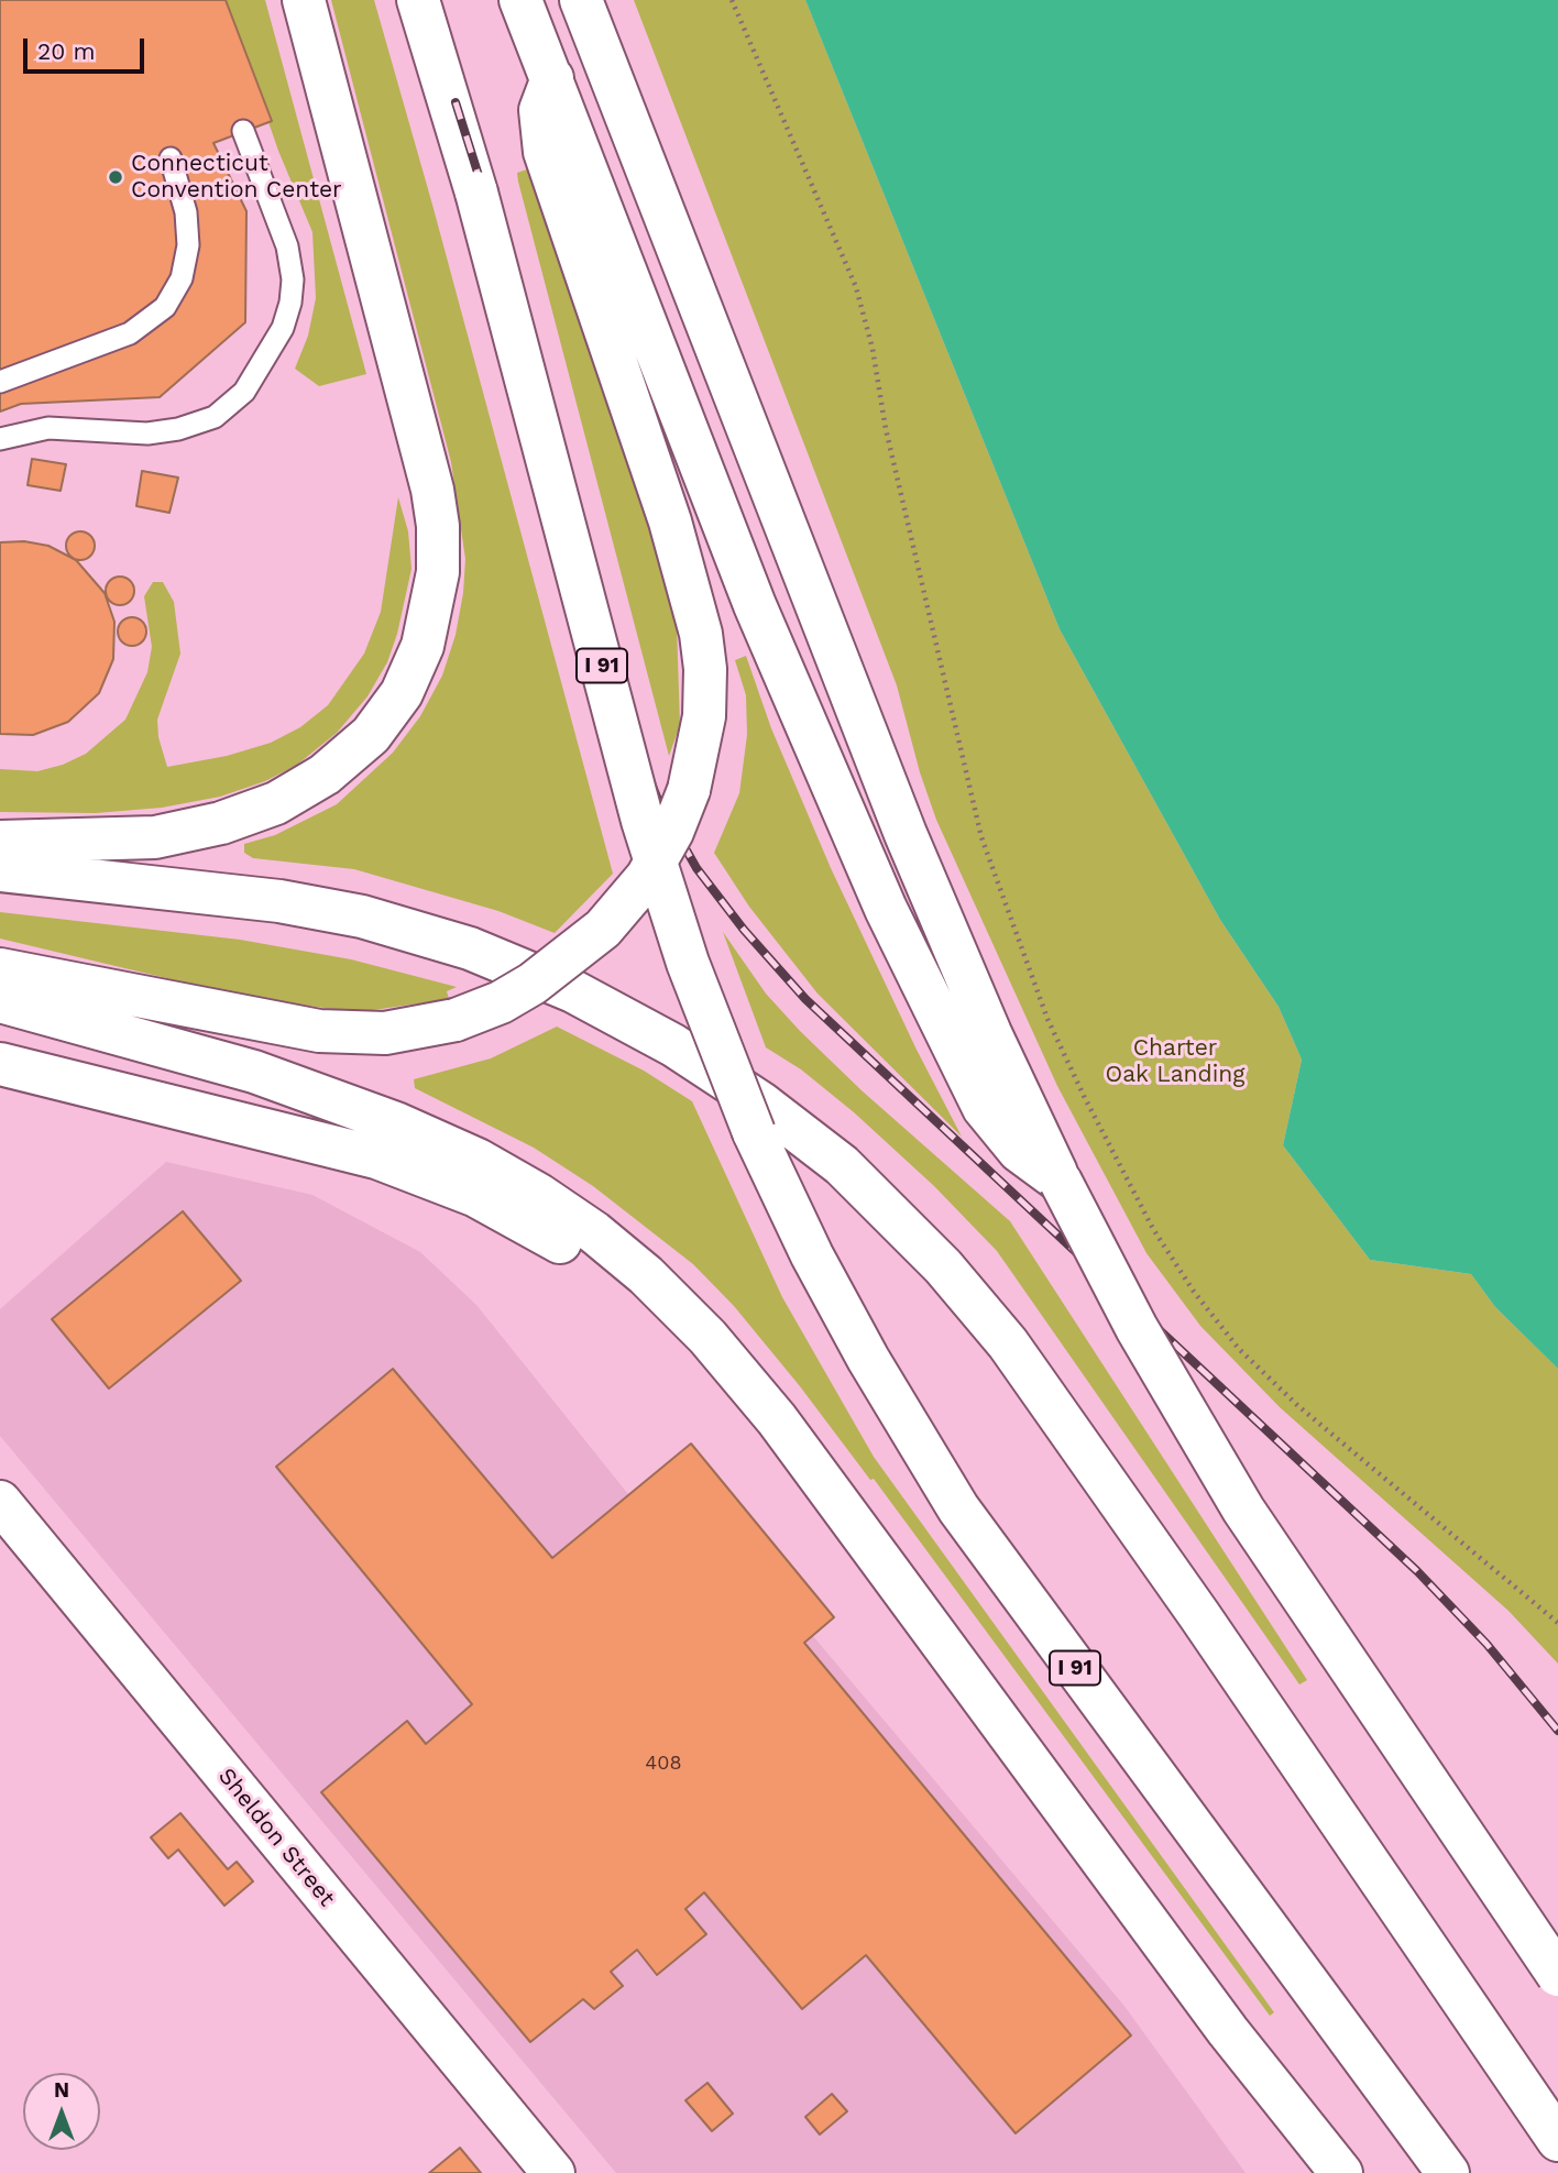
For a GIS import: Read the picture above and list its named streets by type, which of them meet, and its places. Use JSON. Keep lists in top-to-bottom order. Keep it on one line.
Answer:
{"streets":{"main road":["I 91","Sheldon Street"]},"parks":["Charter Oak Landing"],"places":["Connecticut Convention Center"],"house_numbers":["408"],"scale_bar":"20 m","north":"top"}
